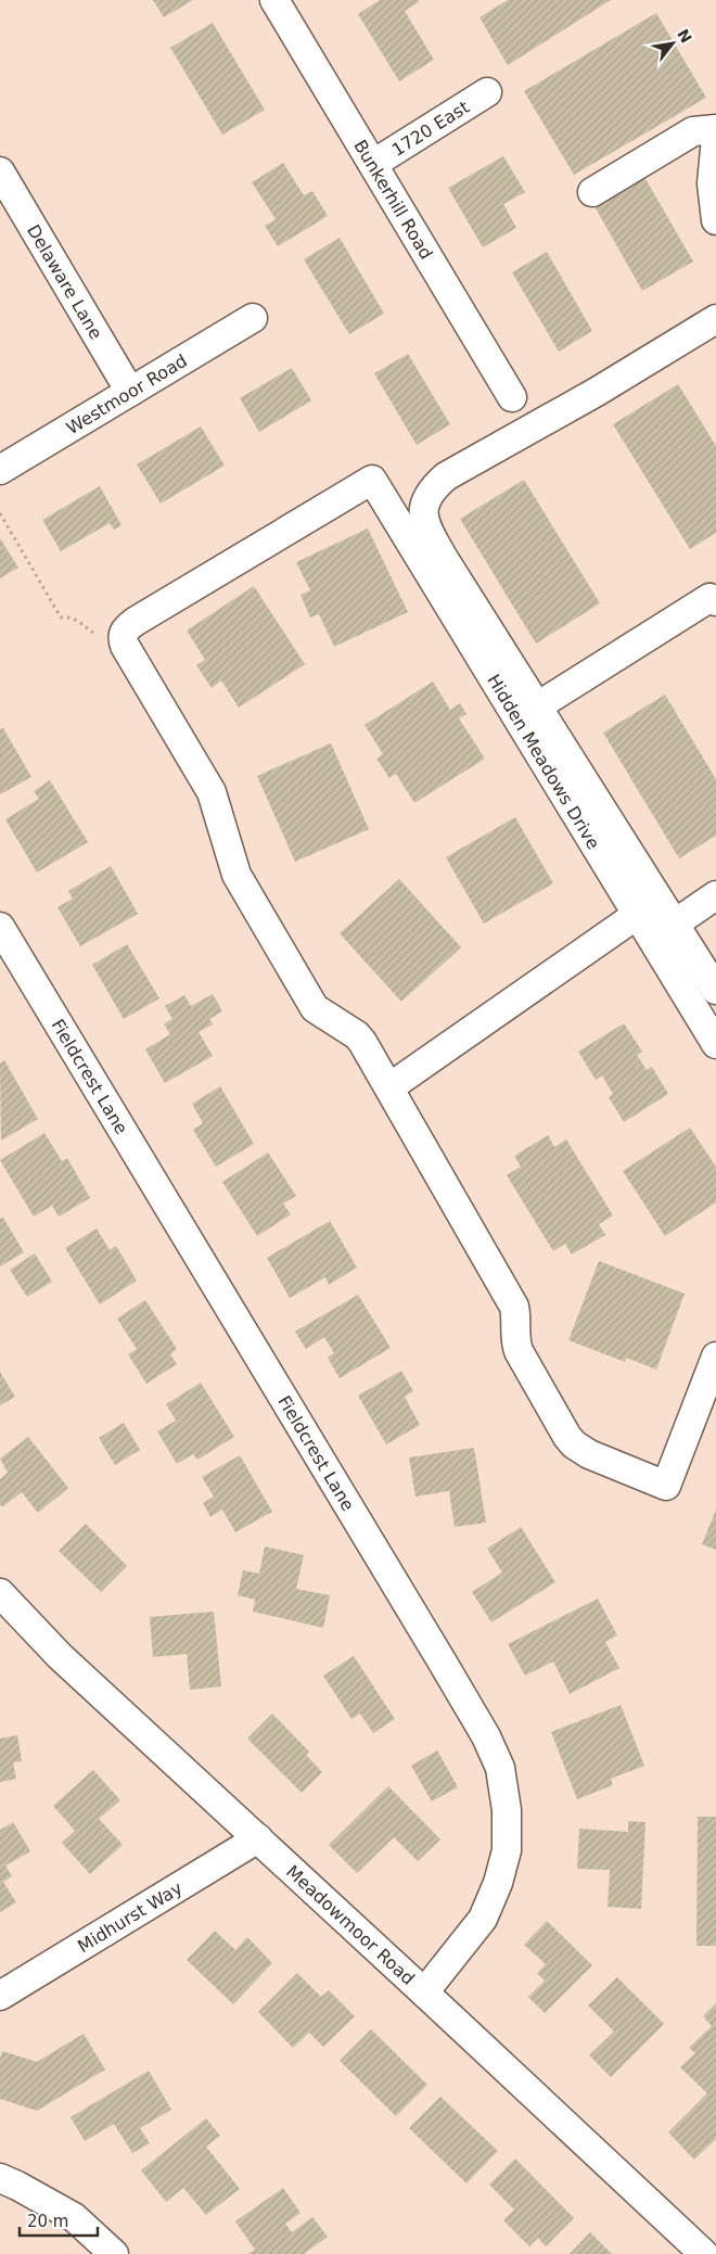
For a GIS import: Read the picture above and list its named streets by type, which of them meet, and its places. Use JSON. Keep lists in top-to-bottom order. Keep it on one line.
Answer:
{"streets":{"street":["1720 East","Bunkerhill Road","Delaware Lane","Westmoor Road","Hidden Meadows Drive","Fieldcrest Lane","Midhurst Way","Meadowmoor Road"]},"crossings":[["1720 East","Bunkerhill Road"],["Delaware Lane","Westmoor Road"],["Fieldcrest Lane","Meadowmoor Road"],["Midhurst Way","Meadowmoor Road"]],"scale_bar":"20 m","north":"top right"}
